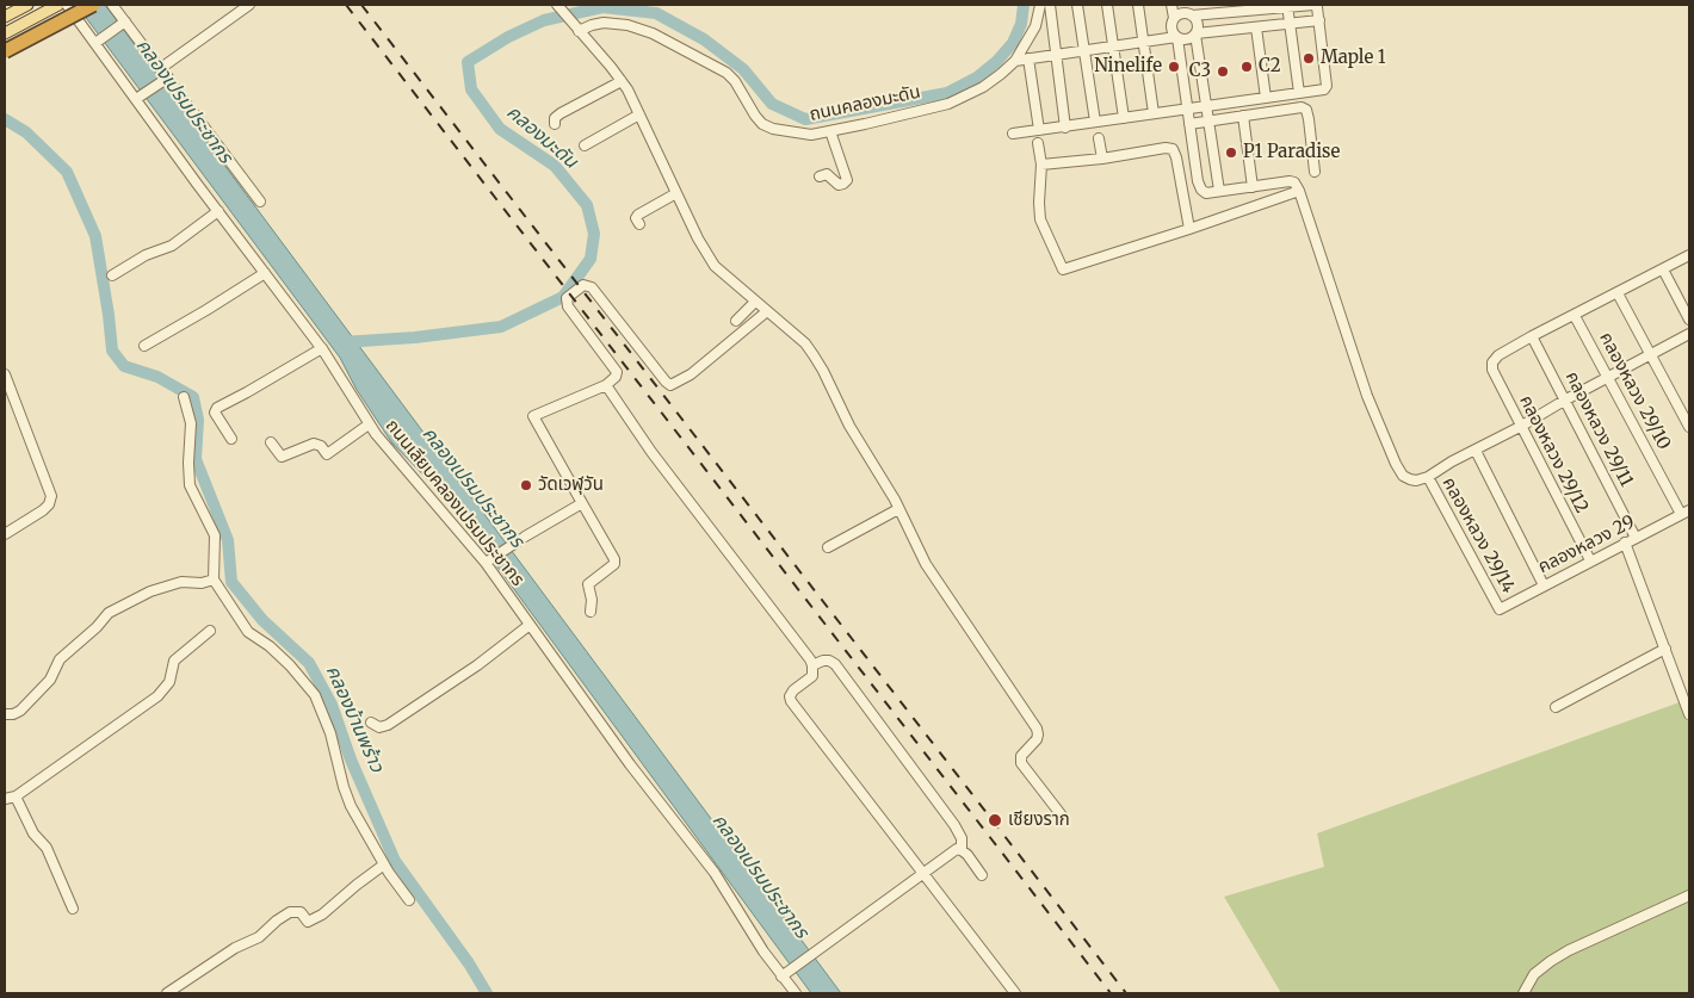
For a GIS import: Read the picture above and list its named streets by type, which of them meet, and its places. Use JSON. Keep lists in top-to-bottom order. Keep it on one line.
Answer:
{"streets":{"street":["ถนนคลองมะดัน","คลองหลวง 29/10","คลองหลวง 29/11","คลองหลวง 29/12","ถนนเลียบคลองเปรมประชากร","คลองหลวง 29/14","คลองหลวง 29"]},"crossings":[["คลองหลวง 29/10","คลองหลวง 29"],["คลองหลวง 29/11","คลองหลวง 29/12"],["คลองหลวง 29/11","คลองหลวง 29"],["คลองหลวง 29/12","คลองหลวง 29"],["คลองหลวง 29/14","คลองหลวง 29"]],"water":["คลองเปรมประชากร","คลองมะดัน","คลองบ้านพร้าว"],"places":["Maple 1","Ninelife","C2","C3","P1 Paradise","วัดเวฬุวัน","เชียงราก"]}
